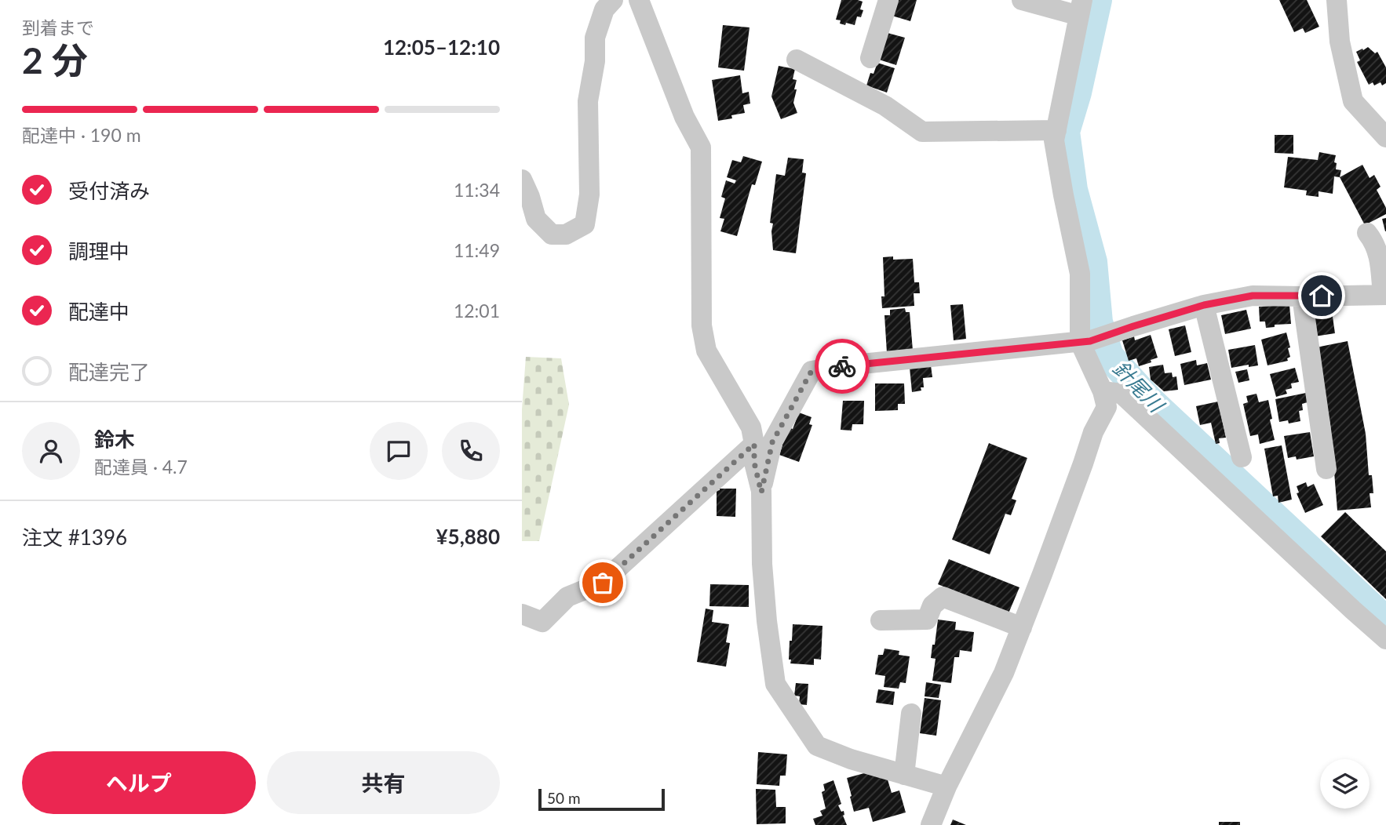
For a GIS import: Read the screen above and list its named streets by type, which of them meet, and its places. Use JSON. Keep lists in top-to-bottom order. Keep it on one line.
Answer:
{"water":["針尾川"],"scale_bar":"50 m","page":{"heading":["2 分","到着まで","12:05–12:10"],"panel":["鈴木","配達員 · 4.7","注文 #1396","¥5,880"],"bar":"配達中 · 190 m","list":[["受付済み","11:34"],["調理中","11:49"],["配達中","12:01"],"配達完了"],"buttons":["ヘルプ","共有"],"scale":"50 m"}}
